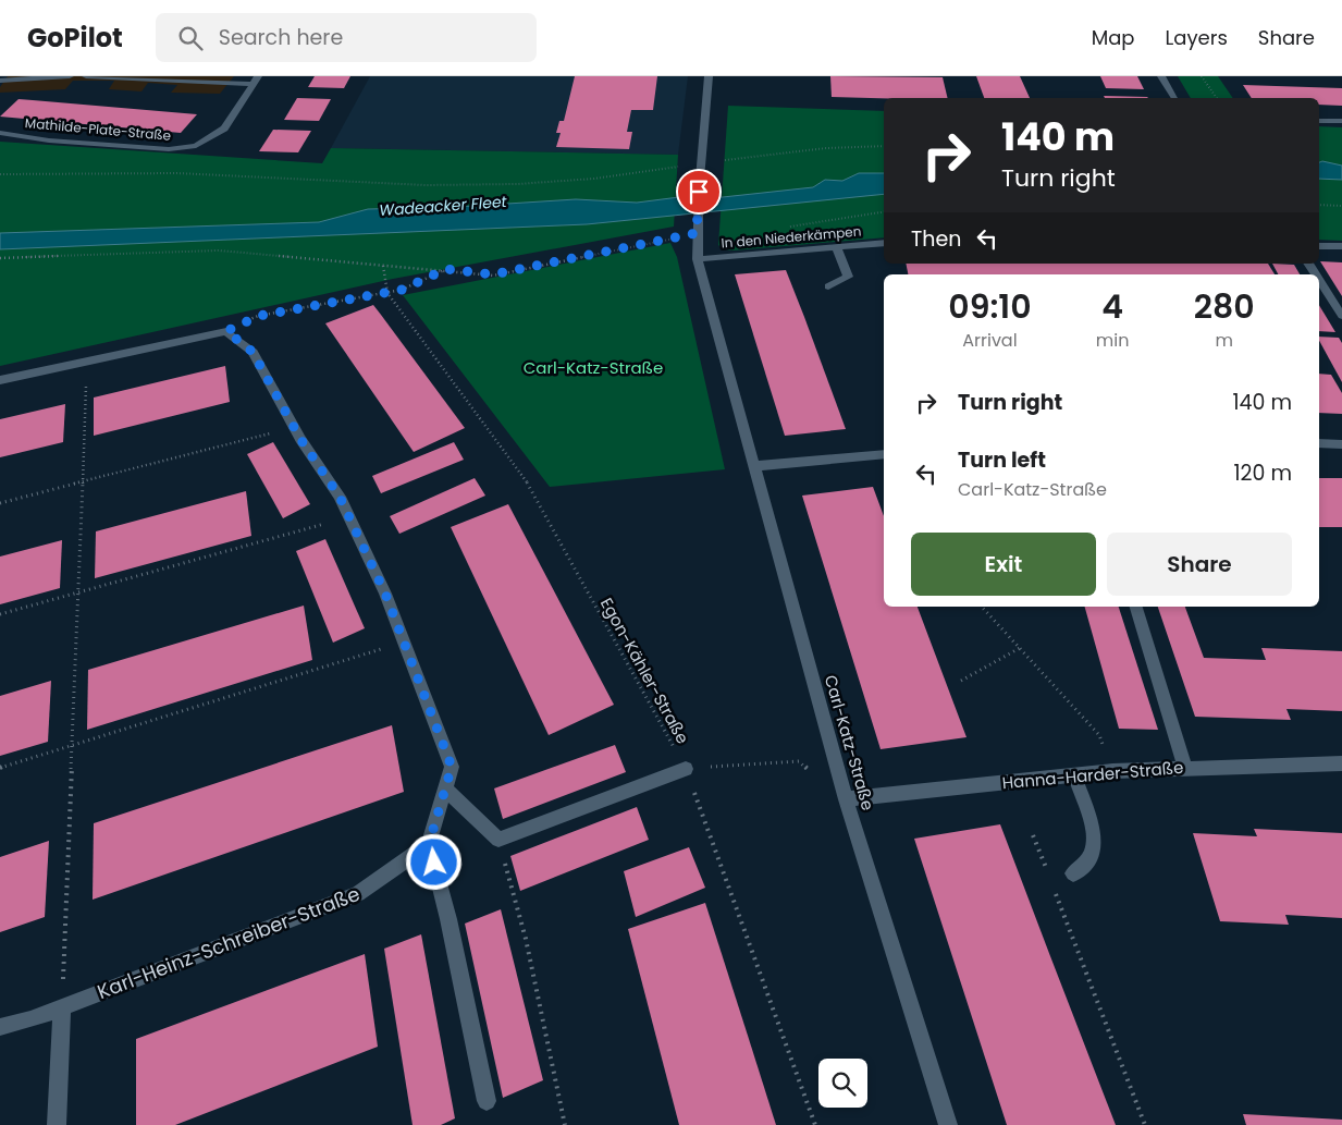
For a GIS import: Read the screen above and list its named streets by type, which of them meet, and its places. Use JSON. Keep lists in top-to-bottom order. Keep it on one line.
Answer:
{"streets":{"street":["Mathilde-Plate-Straße","In den Niederkämpen","Carl-Katz-Straße","Hanna-Harder-Straße","Karl-Heinz-Schreiber-Straße"],"path":["Egon-Kähler-Straße"]},"crossings":[["In den Niederkämpen","Carl-Katz-Straße"],["Carl-Katz-Straße","Hanna-Harder-Straße"]],"water":["Wadeacker Fleet"],"parks":["Carl-Katz-Straße"],"page":{"header":"GoPilot","search":"Search here","nav":["Map","Layers","Share"],"turn":["140 m","Turn right"],"then":"Then","eta":["09:10","Arrival","4","min","280","m"],"list":[{"name":"Turn right","value":"140 m"},{"name":"Turn left","note":"Carl-Katz-Straße","value":"120 m"}],"buttons":["Exit","Share"]}}
